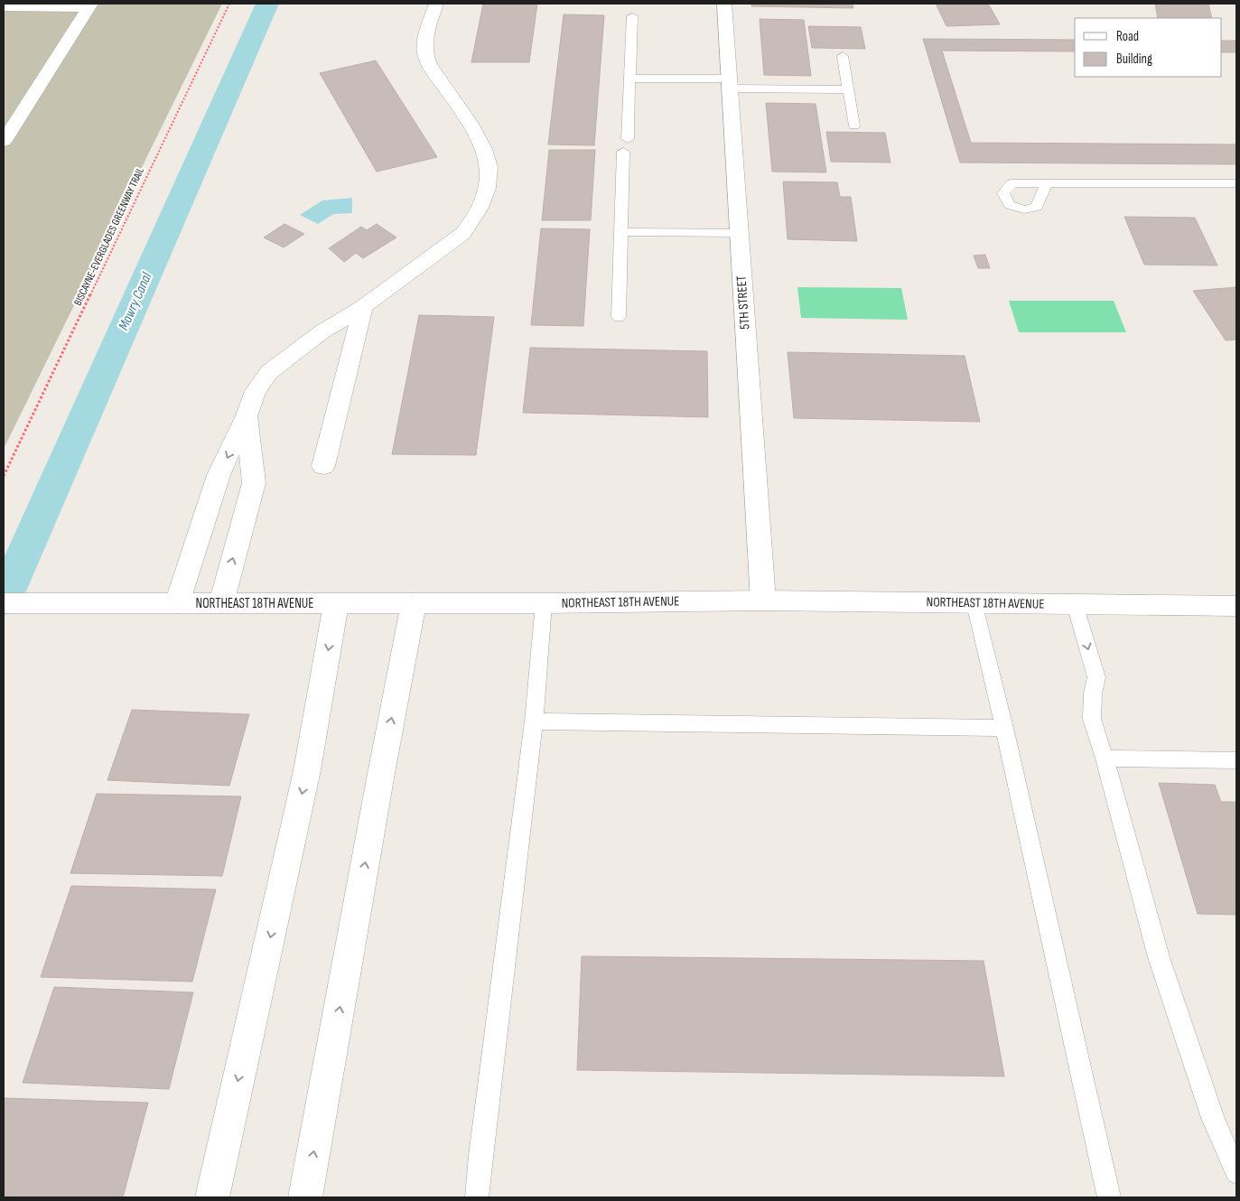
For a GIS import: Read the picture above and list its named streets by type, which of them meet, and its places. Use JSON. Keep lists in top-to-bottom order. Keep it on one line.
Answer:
{"streets":{"street":["5TH STREET","NORTHEAST 18TH AVENUE"],"path":["BISCAYNE-EVERGLADES GREENWAY TRAIL"]},"crossings":[["5TH STREET","NORTHEAST 18TH AVENUE"]],"water":["Mowry Canal"],"legend":["Road","Building"]}
